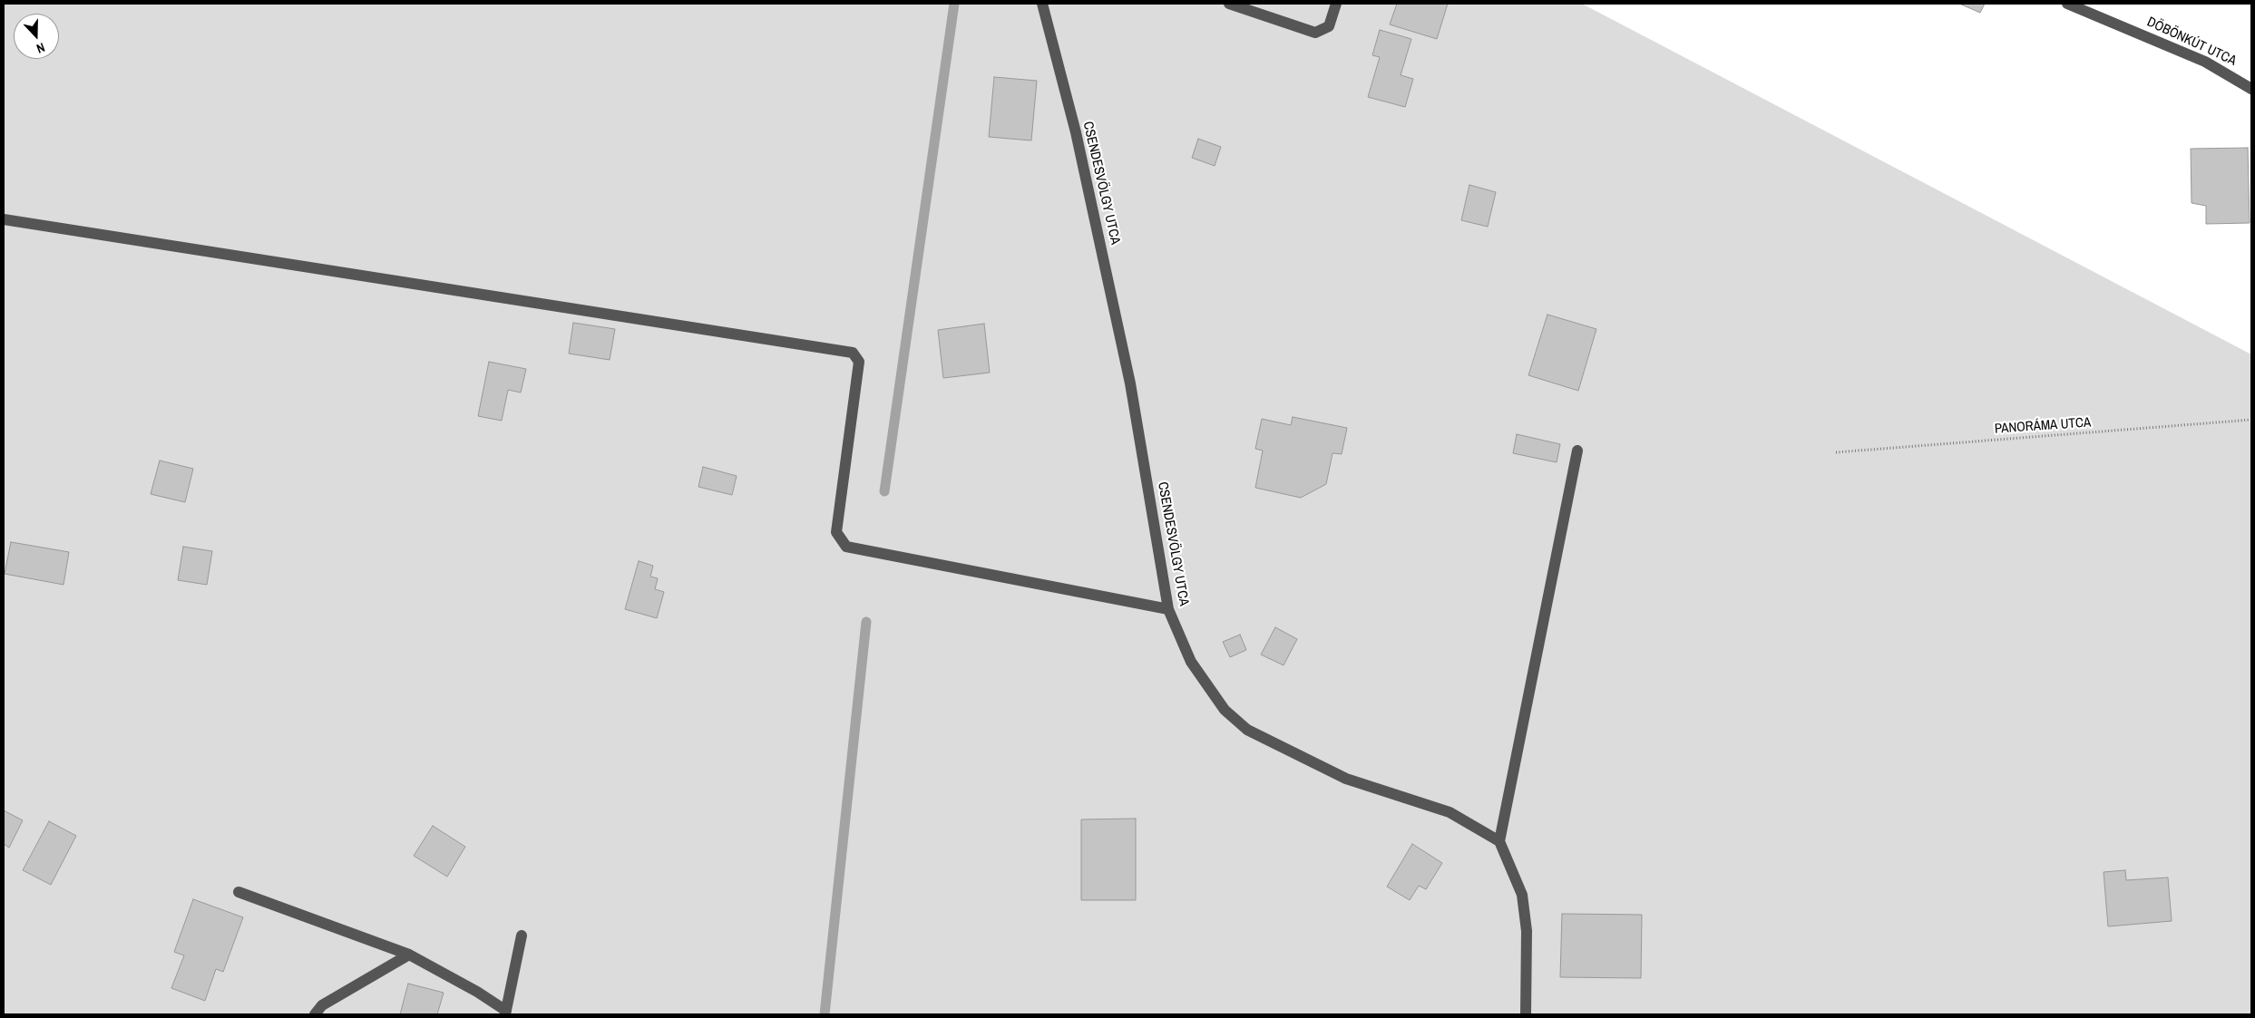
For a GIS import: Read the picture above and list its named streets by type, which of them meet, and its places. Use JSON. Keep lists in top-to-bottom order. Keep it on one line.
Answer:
{"streets":{"street":["DÖBÖNKÚT UTCA","CSENDESVÖLGY UTCA"],"path":["PANORÁMA UTCA"]},"north":"bottom"}
